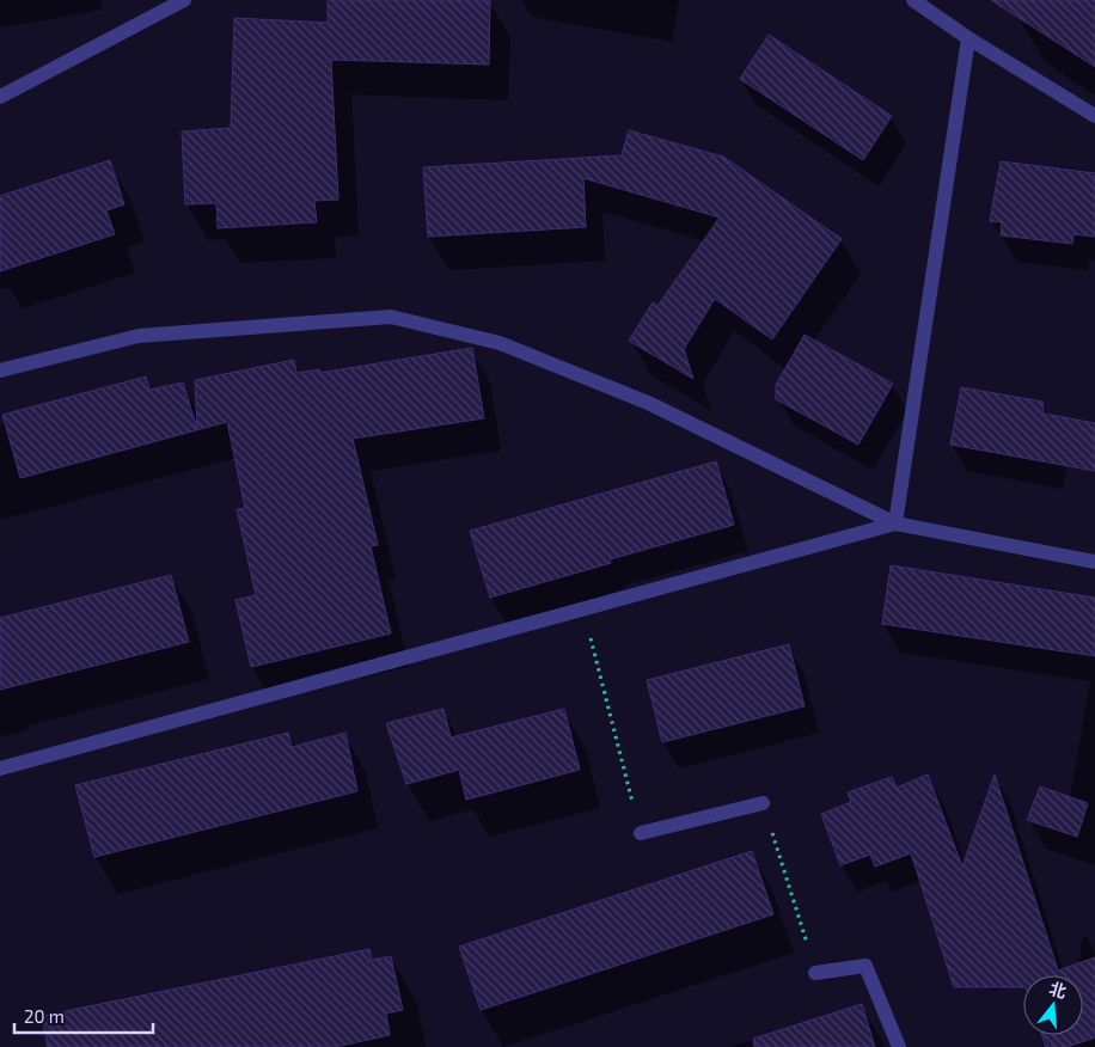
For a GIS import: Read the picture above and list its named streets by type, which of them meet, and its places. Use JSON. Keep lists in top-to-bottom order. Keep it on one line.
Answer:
{"scale_bar":"20 m","north":"top"}
